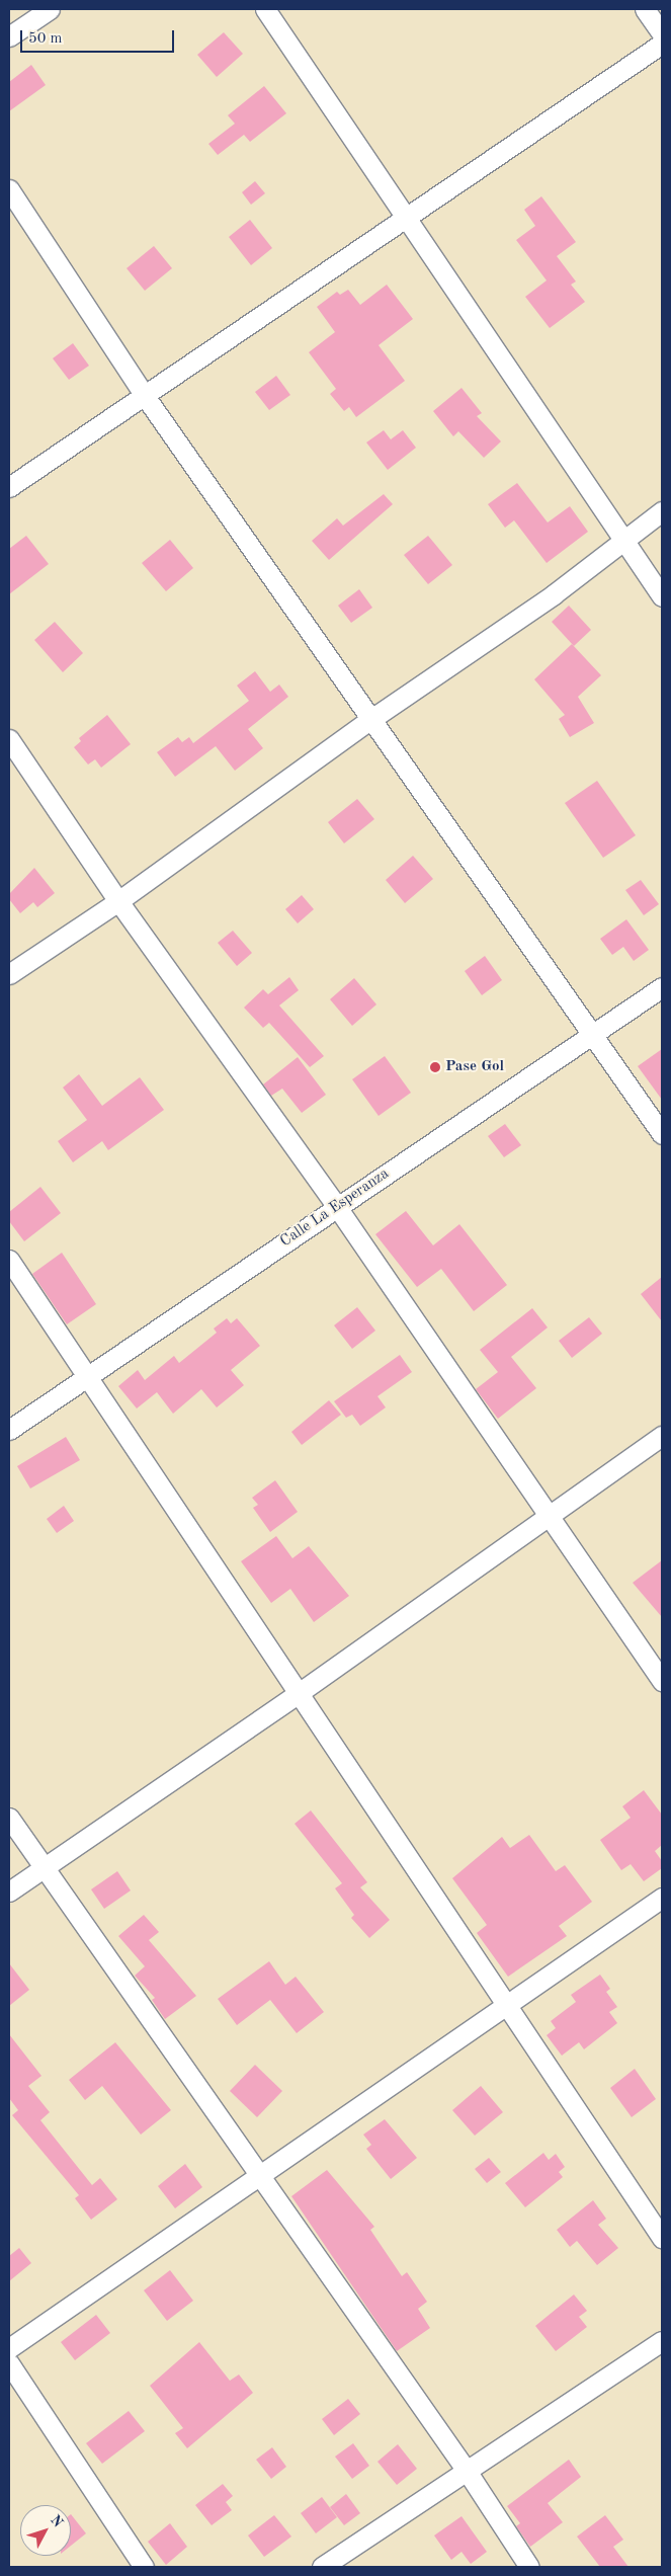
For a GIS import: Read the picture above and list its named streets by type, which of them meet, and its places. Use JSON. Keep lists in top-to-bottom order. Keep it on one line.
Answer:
{"streets":{"street":["Calle La Esperanza"]},"places":["Pase Gol"],"scale_bar":"50 m","north":"top right"}
